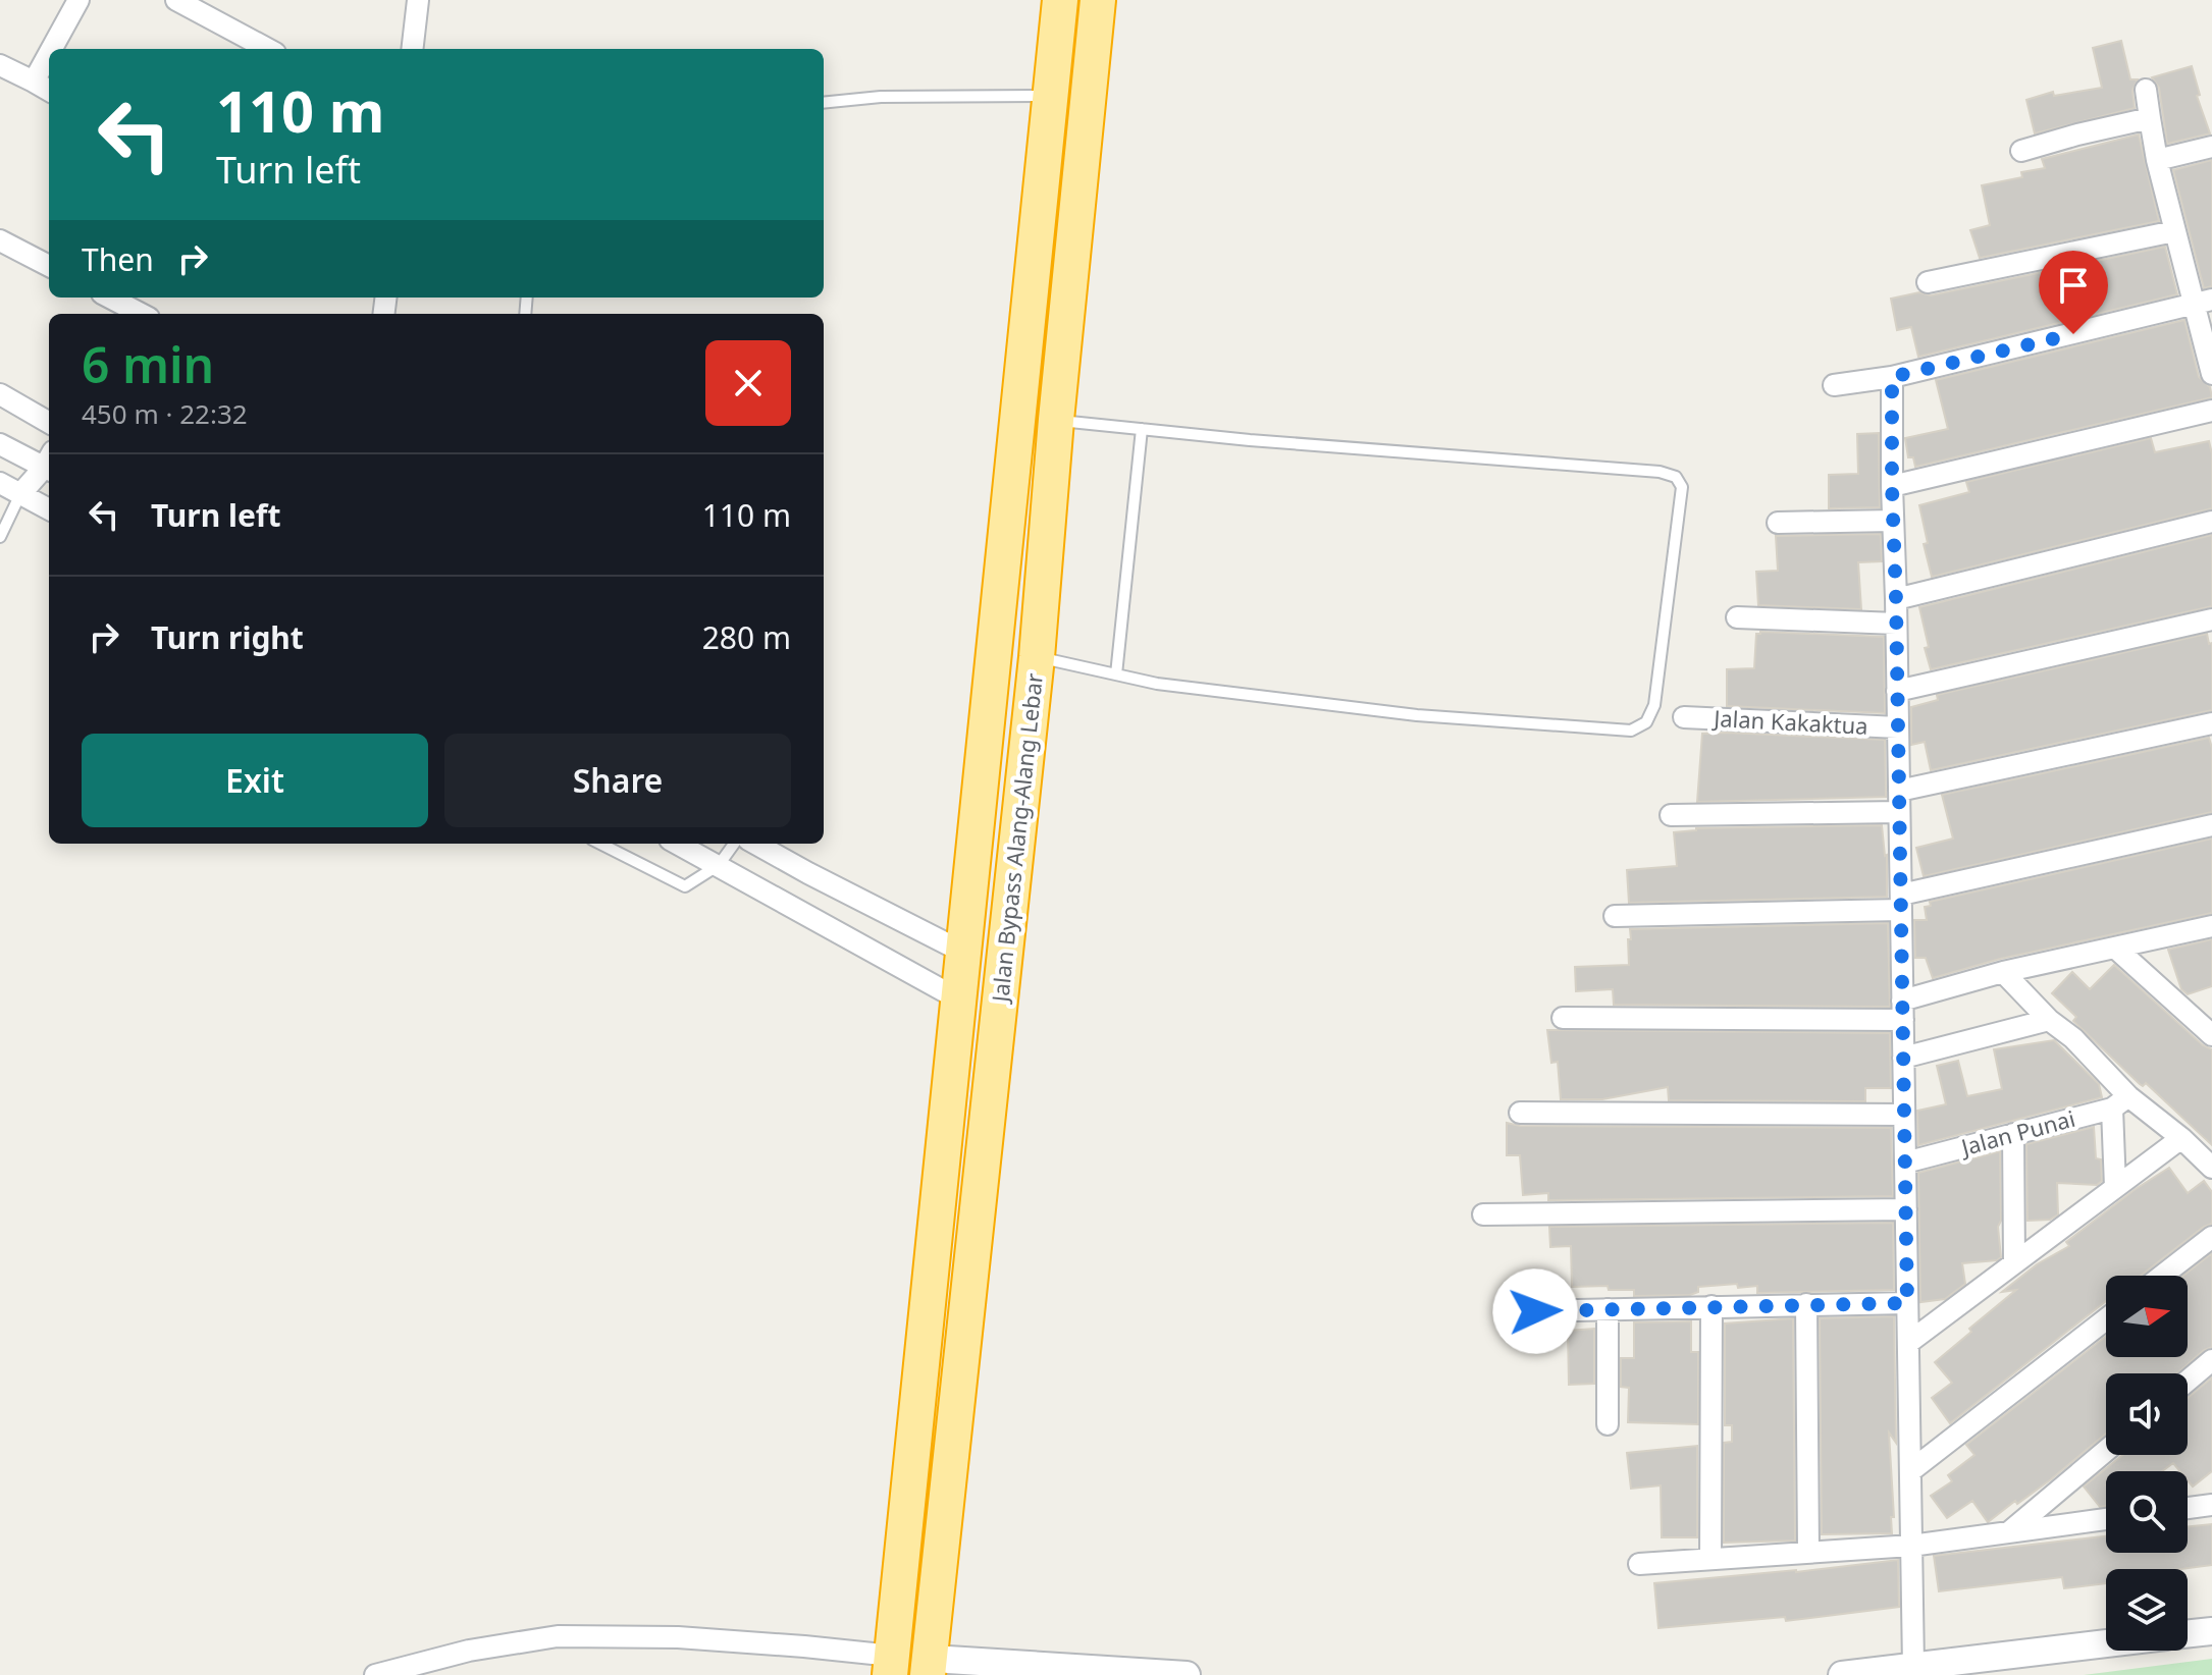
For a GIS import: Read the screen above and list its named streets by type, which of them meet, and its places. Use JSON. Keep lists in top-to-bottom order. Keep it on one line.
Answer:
{"streets":{"highway":["Jalan Bypass Alang-Alang Lebar"],"street":["Jalan Kakaktua","Jalan Punai"]},"north":"right","page":{"turn":["110 m","Turn left"],"then":"Then","heading":["6 min","450 m · 22:32"],"list":[{"name":"Turn left","value":"110 m"},{"name":"Turn right","value":"280 m"}],"buttons":["Exit","Share"]}}
